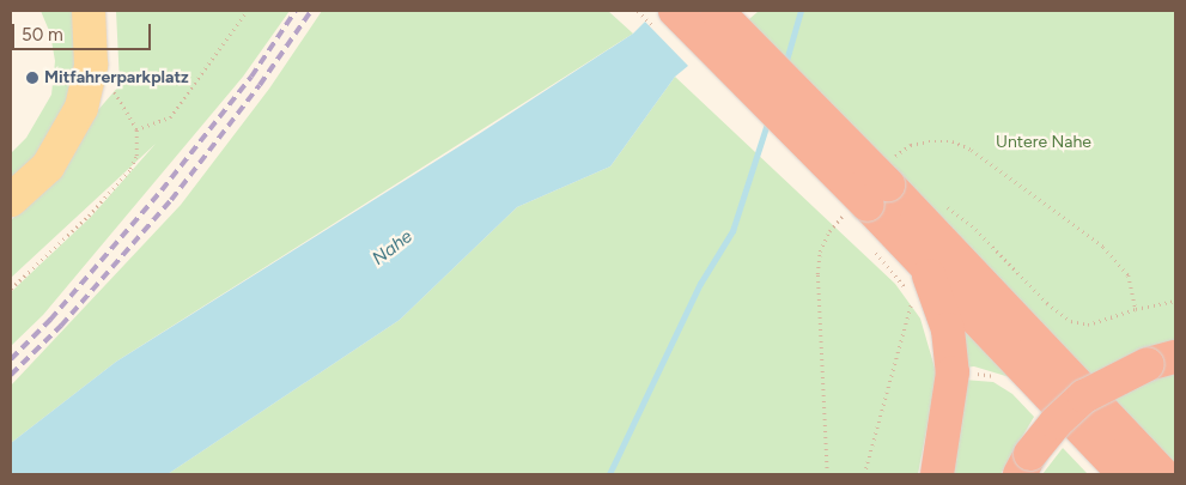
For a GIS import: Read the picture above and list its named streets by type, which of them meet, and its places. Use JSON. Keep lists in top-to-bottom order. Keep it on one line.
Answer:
{"water":["Nahe"],"parks":["Untere Nahe"],"places":["Mitfahrerparkplatz"],"scale_bar":"50 m"}
